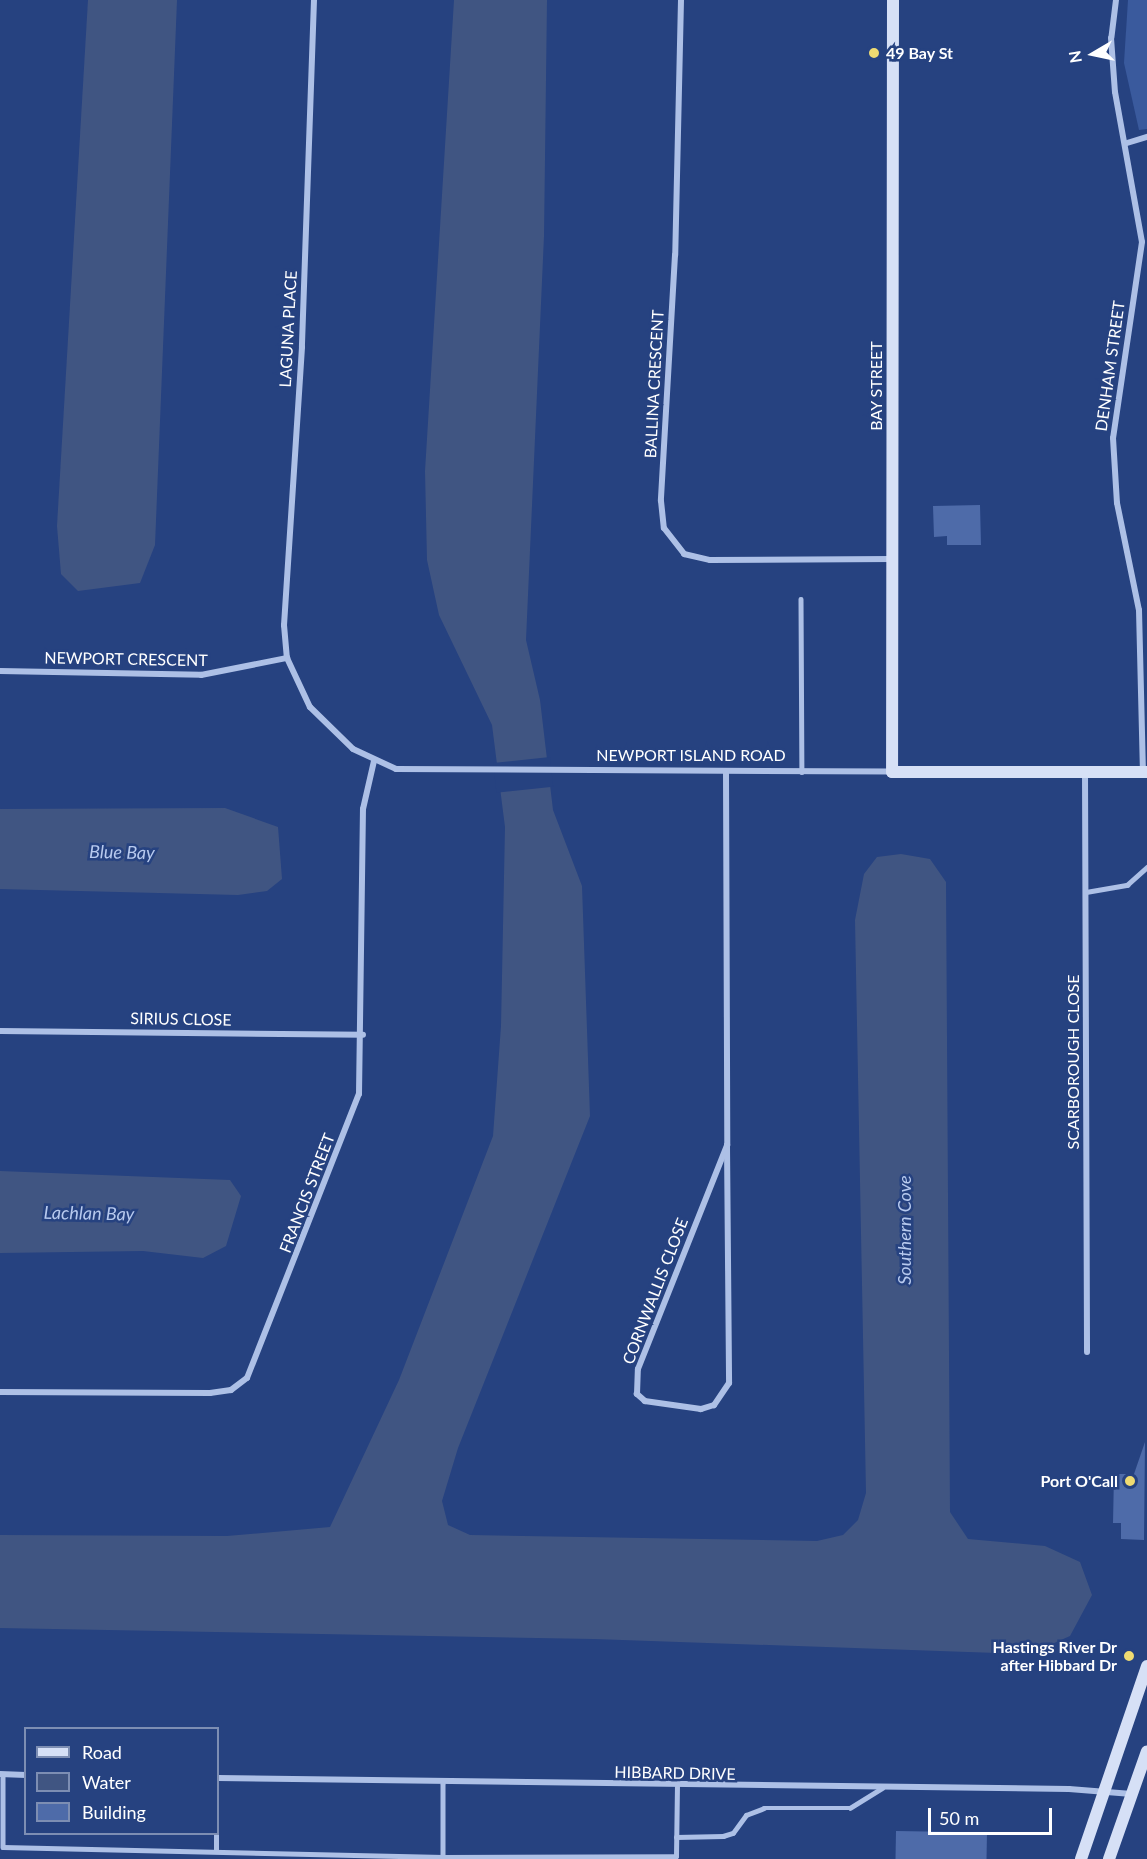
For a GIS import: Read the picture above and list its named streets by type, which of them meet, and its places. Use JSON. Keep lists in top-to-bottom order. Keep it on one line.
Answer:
{"streets":{"street":["LAGUNA PLACE","DENHAM STREET","BALLINA CRESCENT","BAY STREET","NEWPORT CRESCENT","NEWPORT ISLAND ROAD","SIRIUS CLOSE","SCARBOROUGH CLOSE","FRANCIS STREET","CORNWALLIS CLOSE","HIBBARD DRIVE"]},"crossings":[["LAGUNA PLACE","NEWPORT CRESCENT"],["LAGUNA PLACE","NEWPORT ISLAND ROAD"],["DENHAM STREET","NEWPORT ISLAND ROAD"],["BALLINA CRESCENT","BAY STREET"],["BAY STREET","NEWPORT ISLAND ROAD"],["NEWPORT CRESCENT","NEWPORT ISLAND ROAD"],["NEWPORT ISLAND ROAD","SCARBOROUGH CLOSE"],["NEWPORT ISLAND ROAD","FRANCIS STREET"],["NEWPORT ISLAND ROAD","CORNWALLIS CLOSE"],["SIRIUS CLOSE","FRANCIS STREET"]],"water":["Blue Bay","Lachlan Bay","Southern Cove"],"places":["49 Bay St","Port O'Call","Hastings River Dr after Hibbard Dr"],"legend":["Road","Water","Building"],"scale_bar":"50 m","north":"left"}
